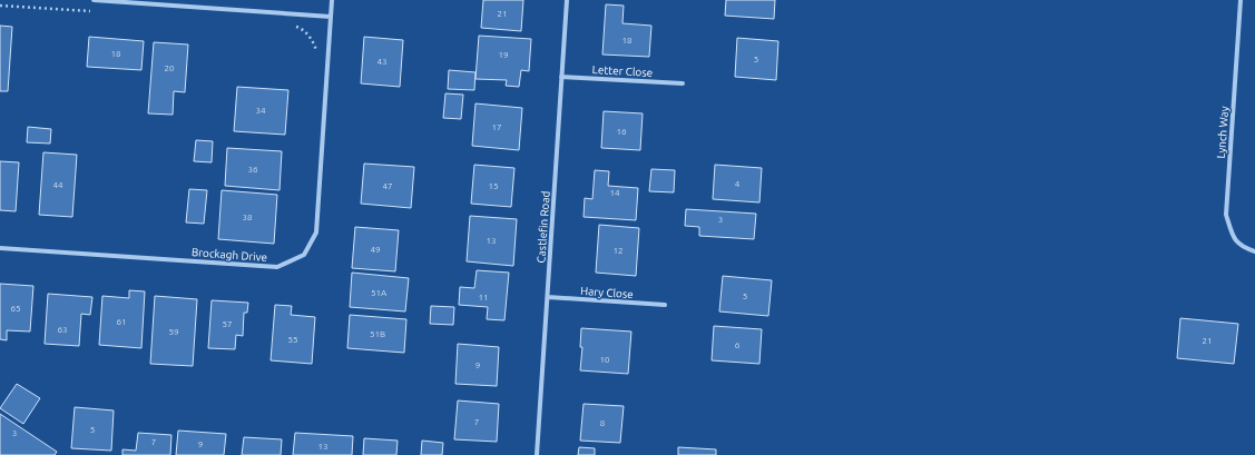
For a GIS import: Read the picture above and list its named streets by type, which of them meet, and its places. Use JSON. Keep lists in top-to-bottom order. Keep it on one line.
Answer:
{"streets":{"street":["Letter Close","Lynch Way","Castlefin Road","Brockagh Drive","Hary Close"]},"crossings":[["Letter Close","Castlefin Road"],["Castlefin Road","Hary Close"]],"house_numbers":["21","18","18","19","5","43","20","34","17","16","36","4","44","47","15","14","38","3","13","49","12","51A","5","11","65","61","57","63","59","51B","55","21","6","10","9","7","8","5","3","7","9","13"]}
